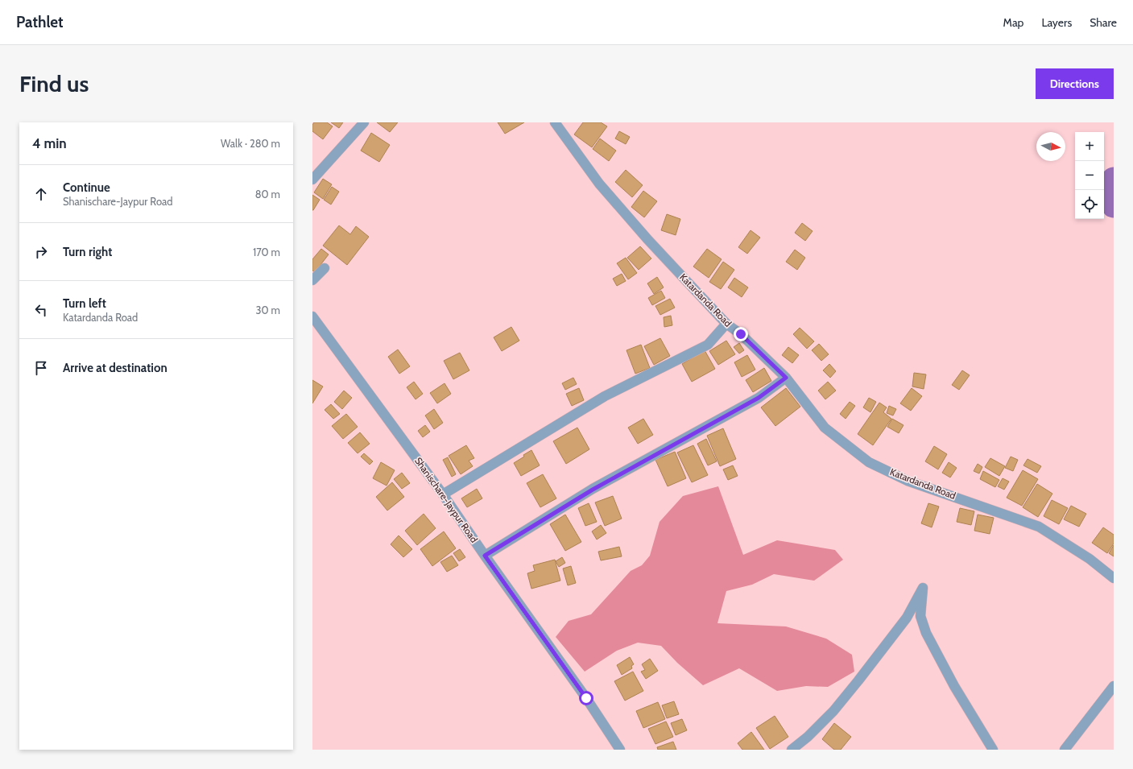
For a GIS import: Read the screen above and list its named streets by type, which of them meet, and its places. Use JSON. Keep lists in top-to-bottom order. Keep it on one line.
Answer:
{"streets":{"street":["Katardanda Road","Shanischare-Jaypur Road"]},"north":"right","page":{"header":"Pathlet","nav":["Map","Layers","Share"],"buttons":"Directions","title":"Find us","heading":["4 min","Walk · 280 m"],"map_buttons":["+","−"],"list":[["Continue","Shanischare-Jaypur Road","80 m"],["Turn right","170 m"],["Turn left","Katardanda Road","30 m"],"Arrive at destination"]}}
